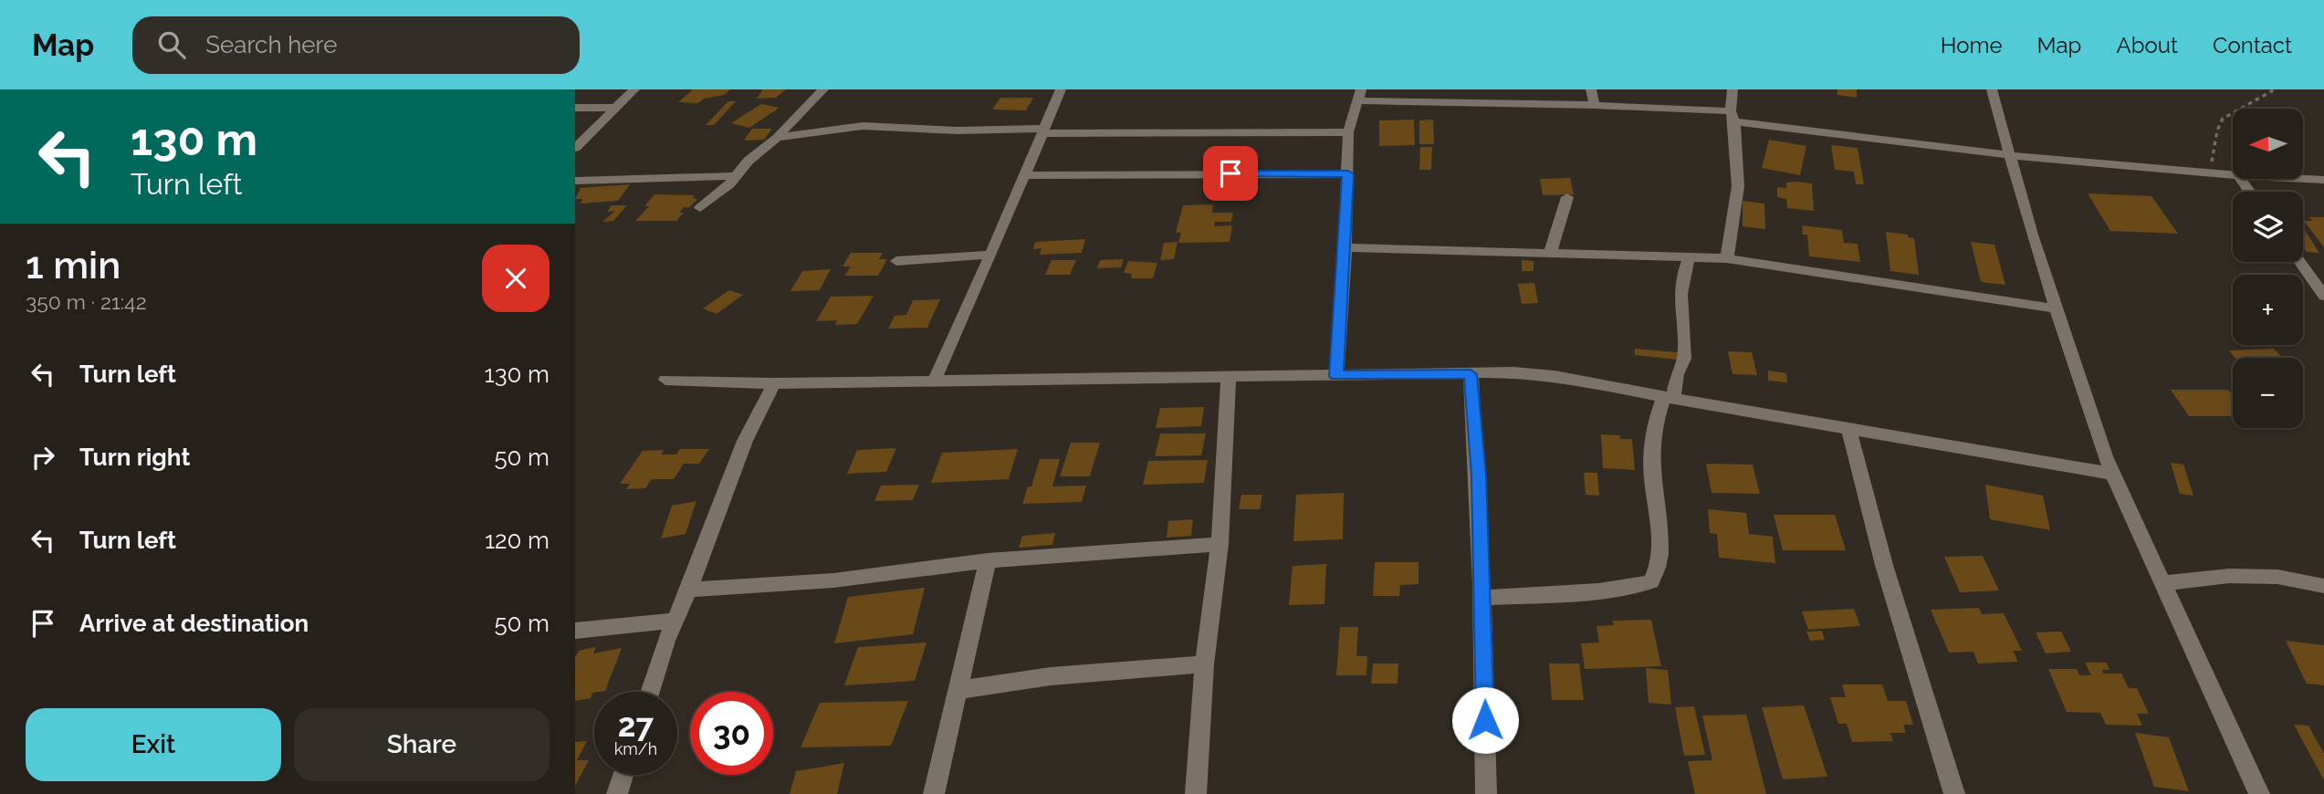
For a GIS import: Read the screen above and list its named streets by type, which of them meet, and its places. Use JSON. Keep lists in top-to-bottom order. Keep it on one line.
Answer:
{"north":"left","page":{"header":"Map","search":"Search here","nav":["Home","Map","About","Contact"],"turn":["130 m","Turn left"],"map_buttons":["+","−"],"heading":["1 min","350 m · 21:42"],"list":[{"name":"Turn left","value":"130 m"},{"name":"Turn right","value":"50 m"},{"name":"Turn left","value":"120 m"},{"name":"Arrive at destination","value":"50 m"}],"speed":"27 km/h","limit":"30","buttons":["Exit","Share"]}}
